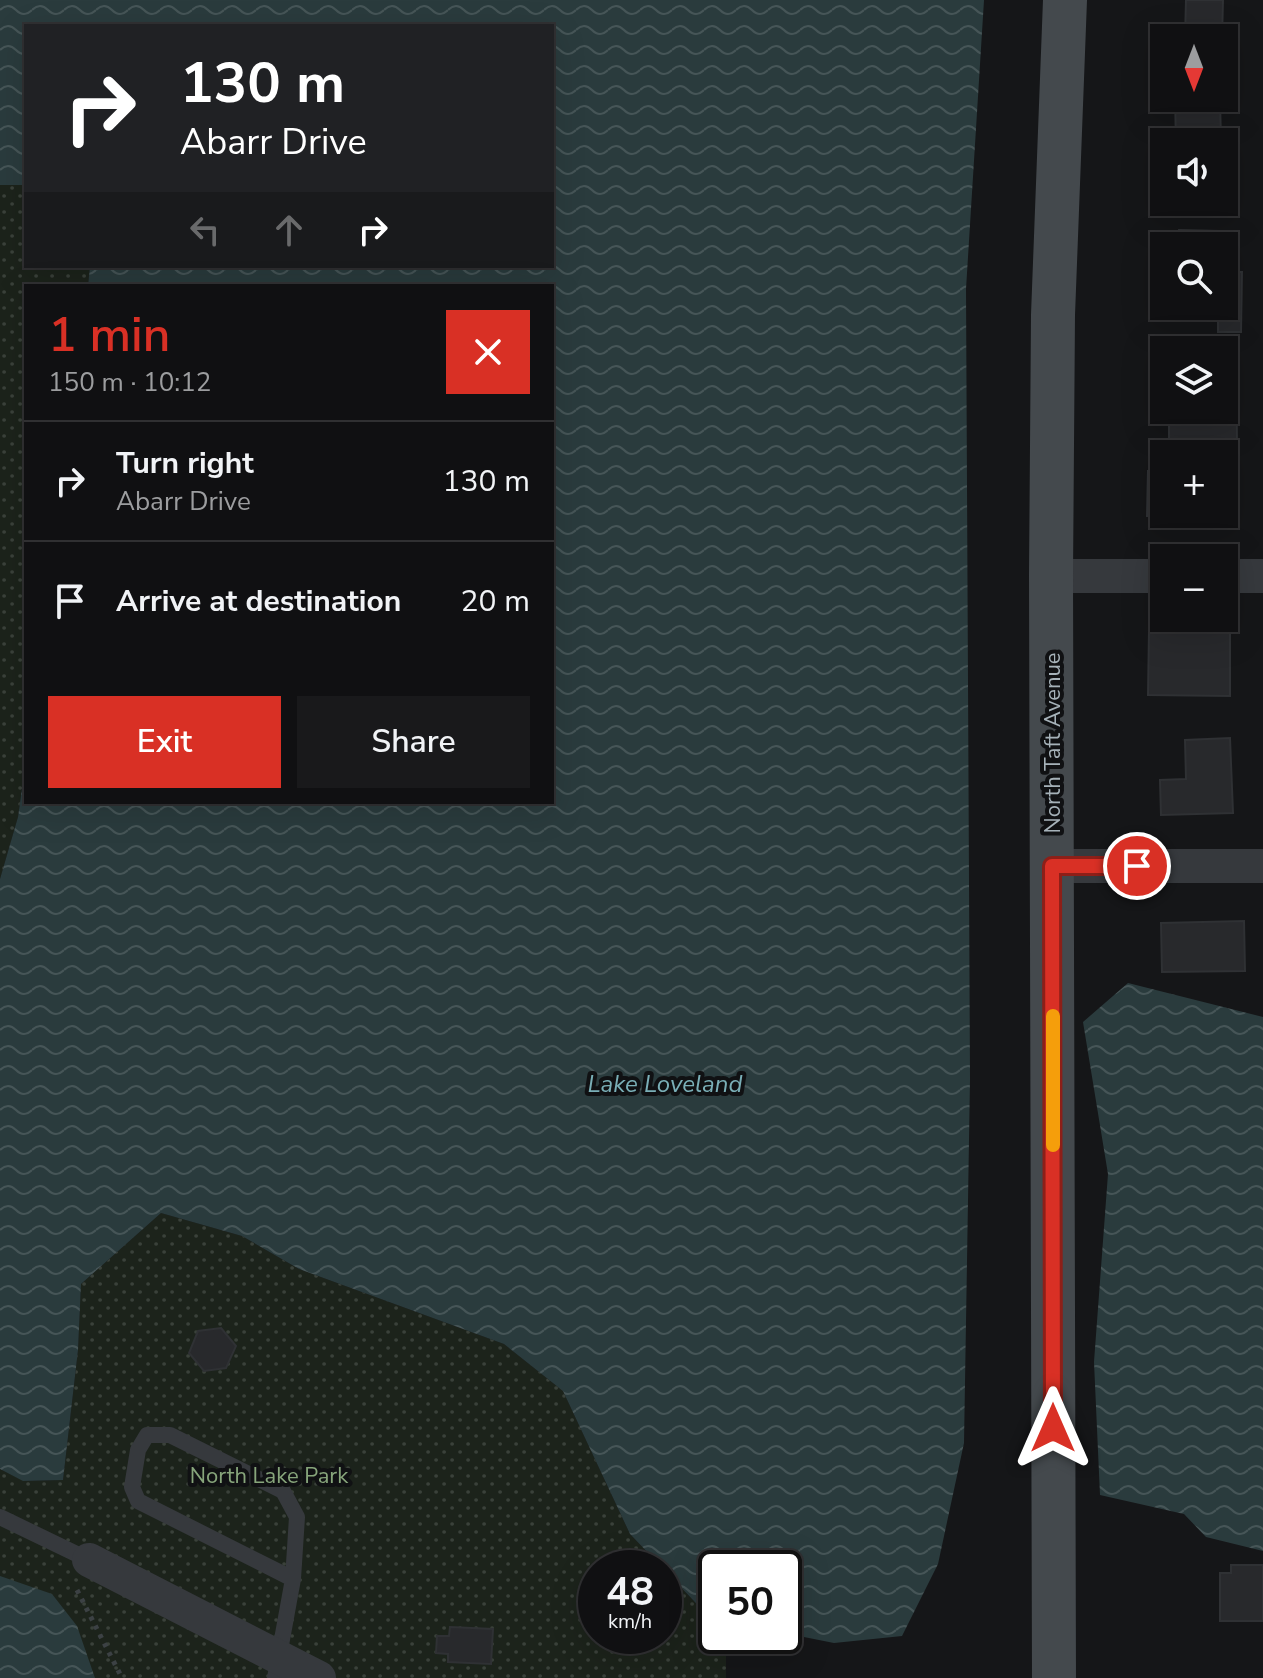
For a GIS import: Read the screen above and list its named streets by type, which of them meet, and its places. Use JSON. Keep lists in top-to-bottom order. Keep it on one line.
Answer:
{"streets":{"main road":["North Taft Avenue"]},"water":["Lake Loveland"],"parks":["North Lake Park"],"north":"bottom","page":{"map_buttons":["+","−"],"turn":["130 m","Abarr Drive"],"heading":["1 min","150 m · 10:12"],"list":[{"name":"Turn right","note":"Abarr Drive","value":"130 m"},{"name":"Arrive at destination","value":"20 m"}],"buttons":["Exit","Share"],"speed":"48 km/h","limit":"50"}}
